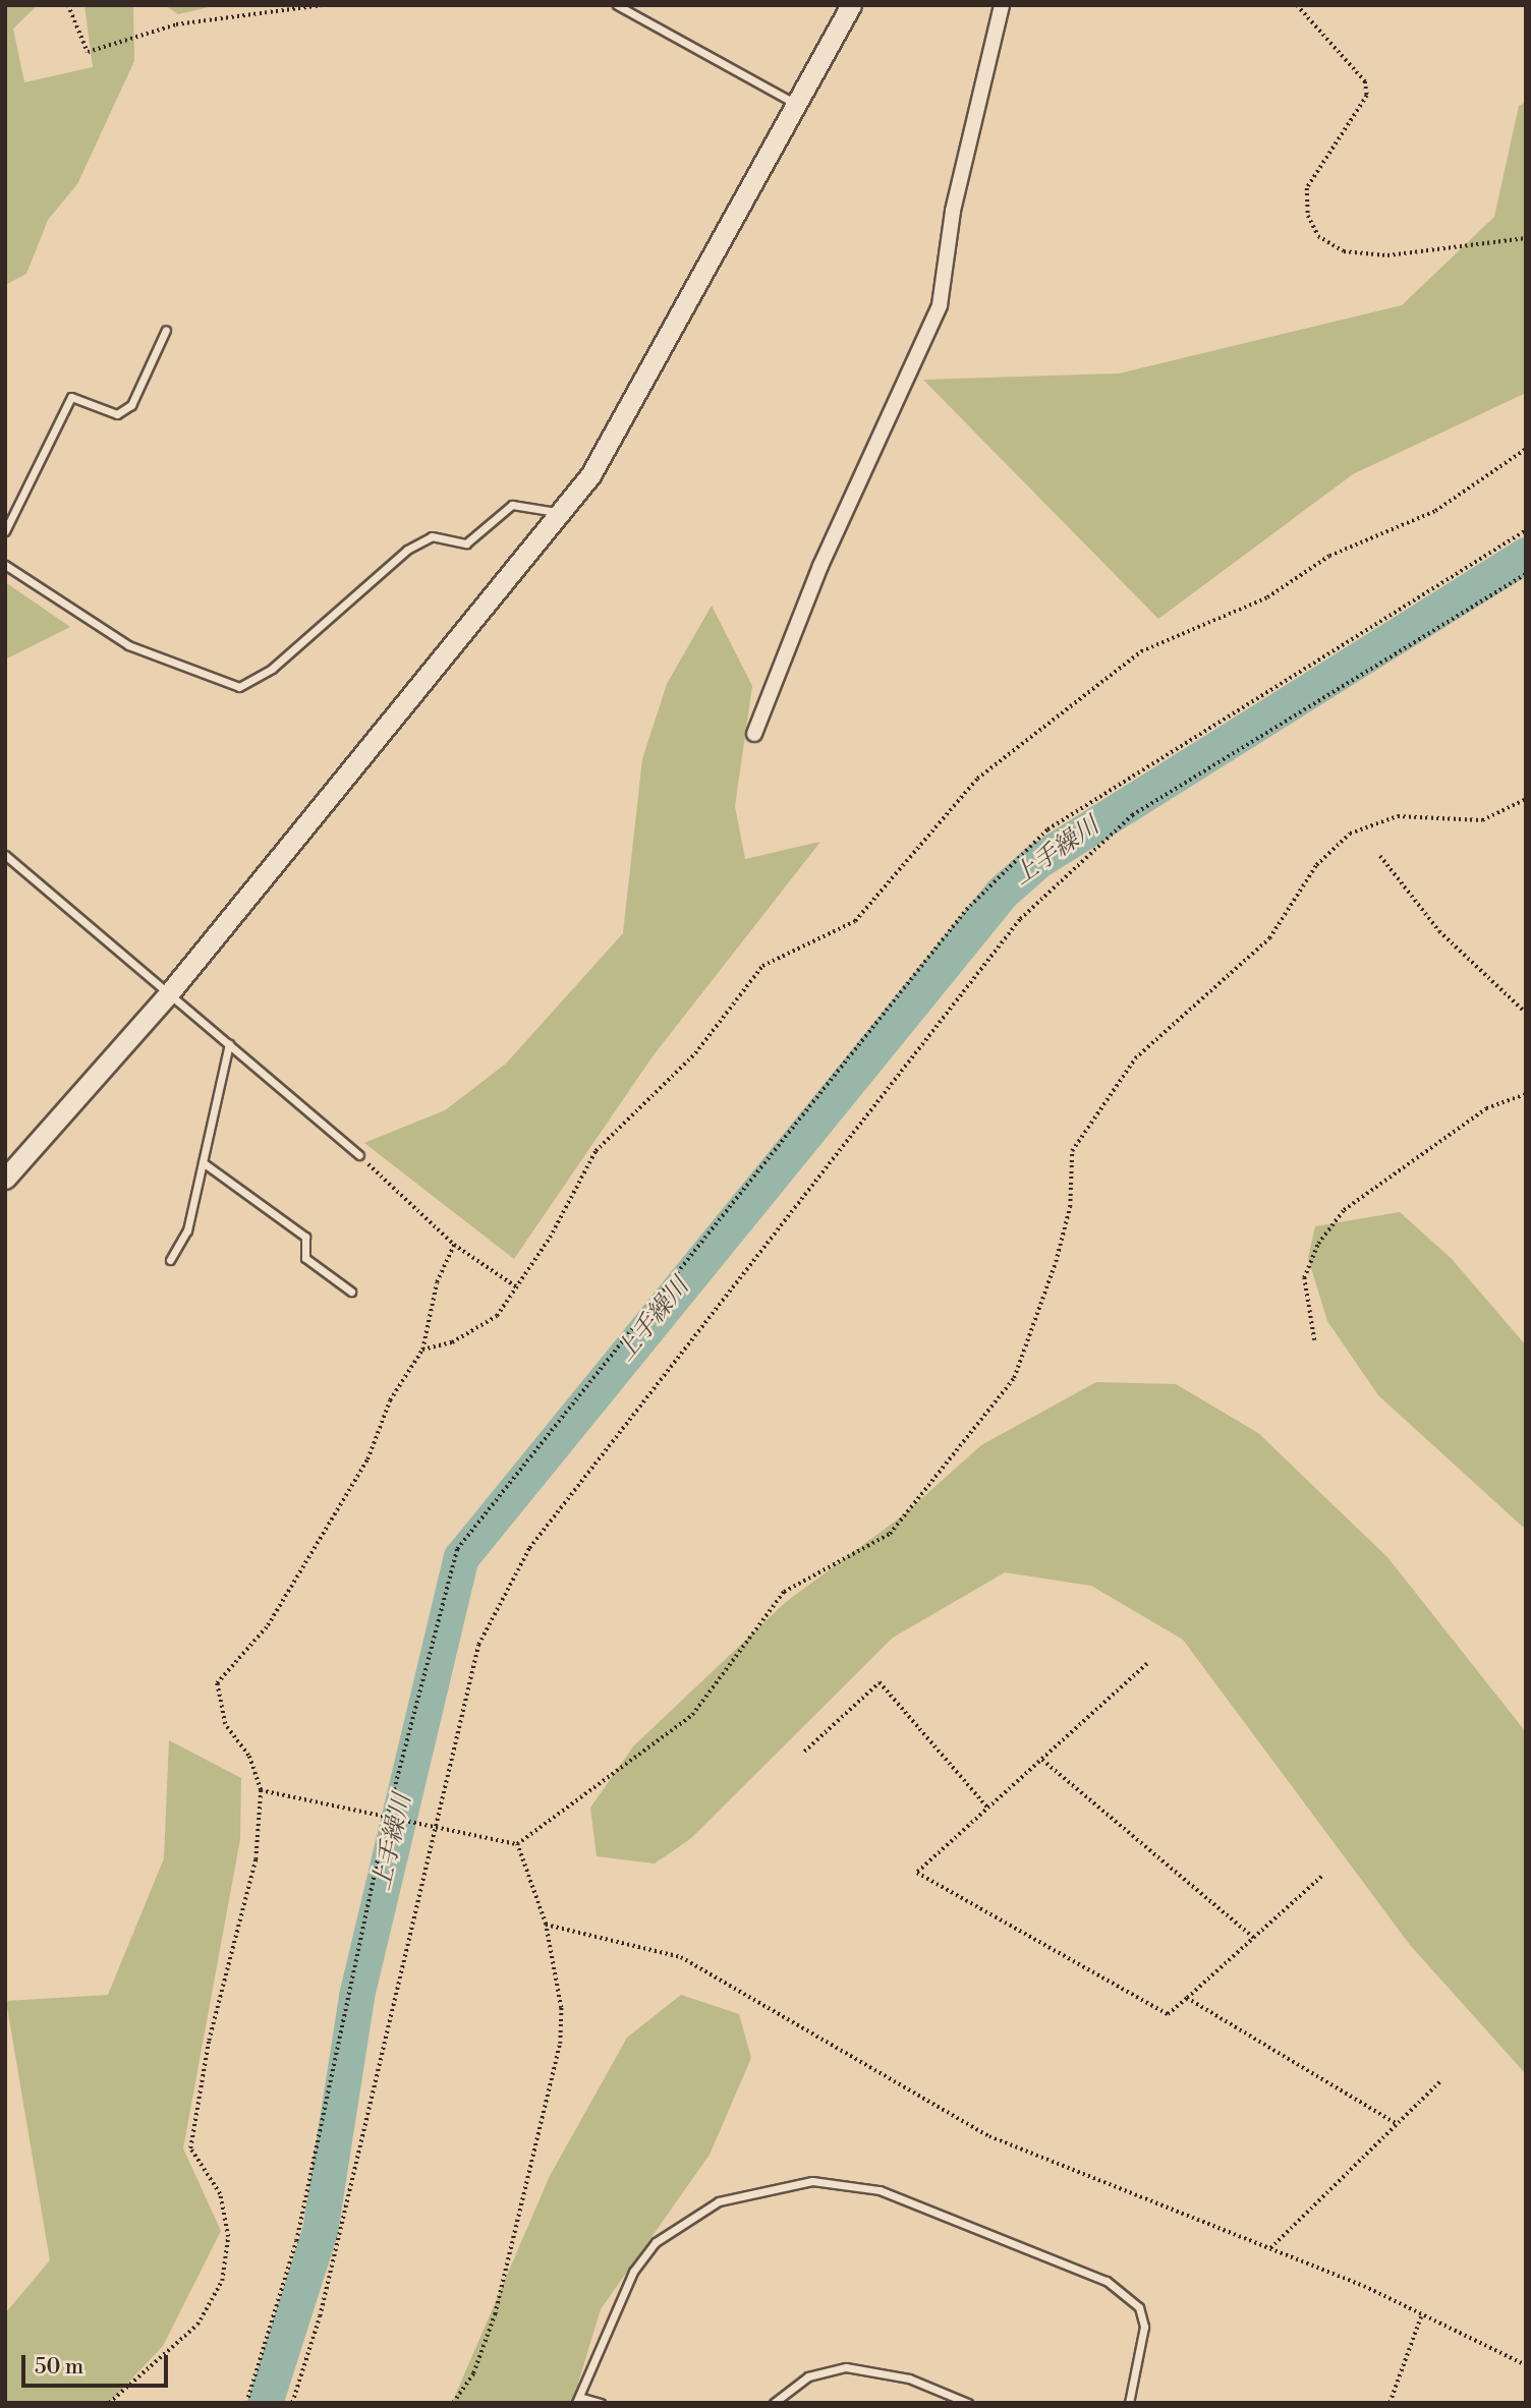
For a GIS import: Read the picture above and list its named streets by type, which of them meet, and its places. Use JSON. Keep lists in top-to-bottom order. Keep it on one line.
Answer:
{"water":["上手繰川"],"scale_bar":"50 m"}
